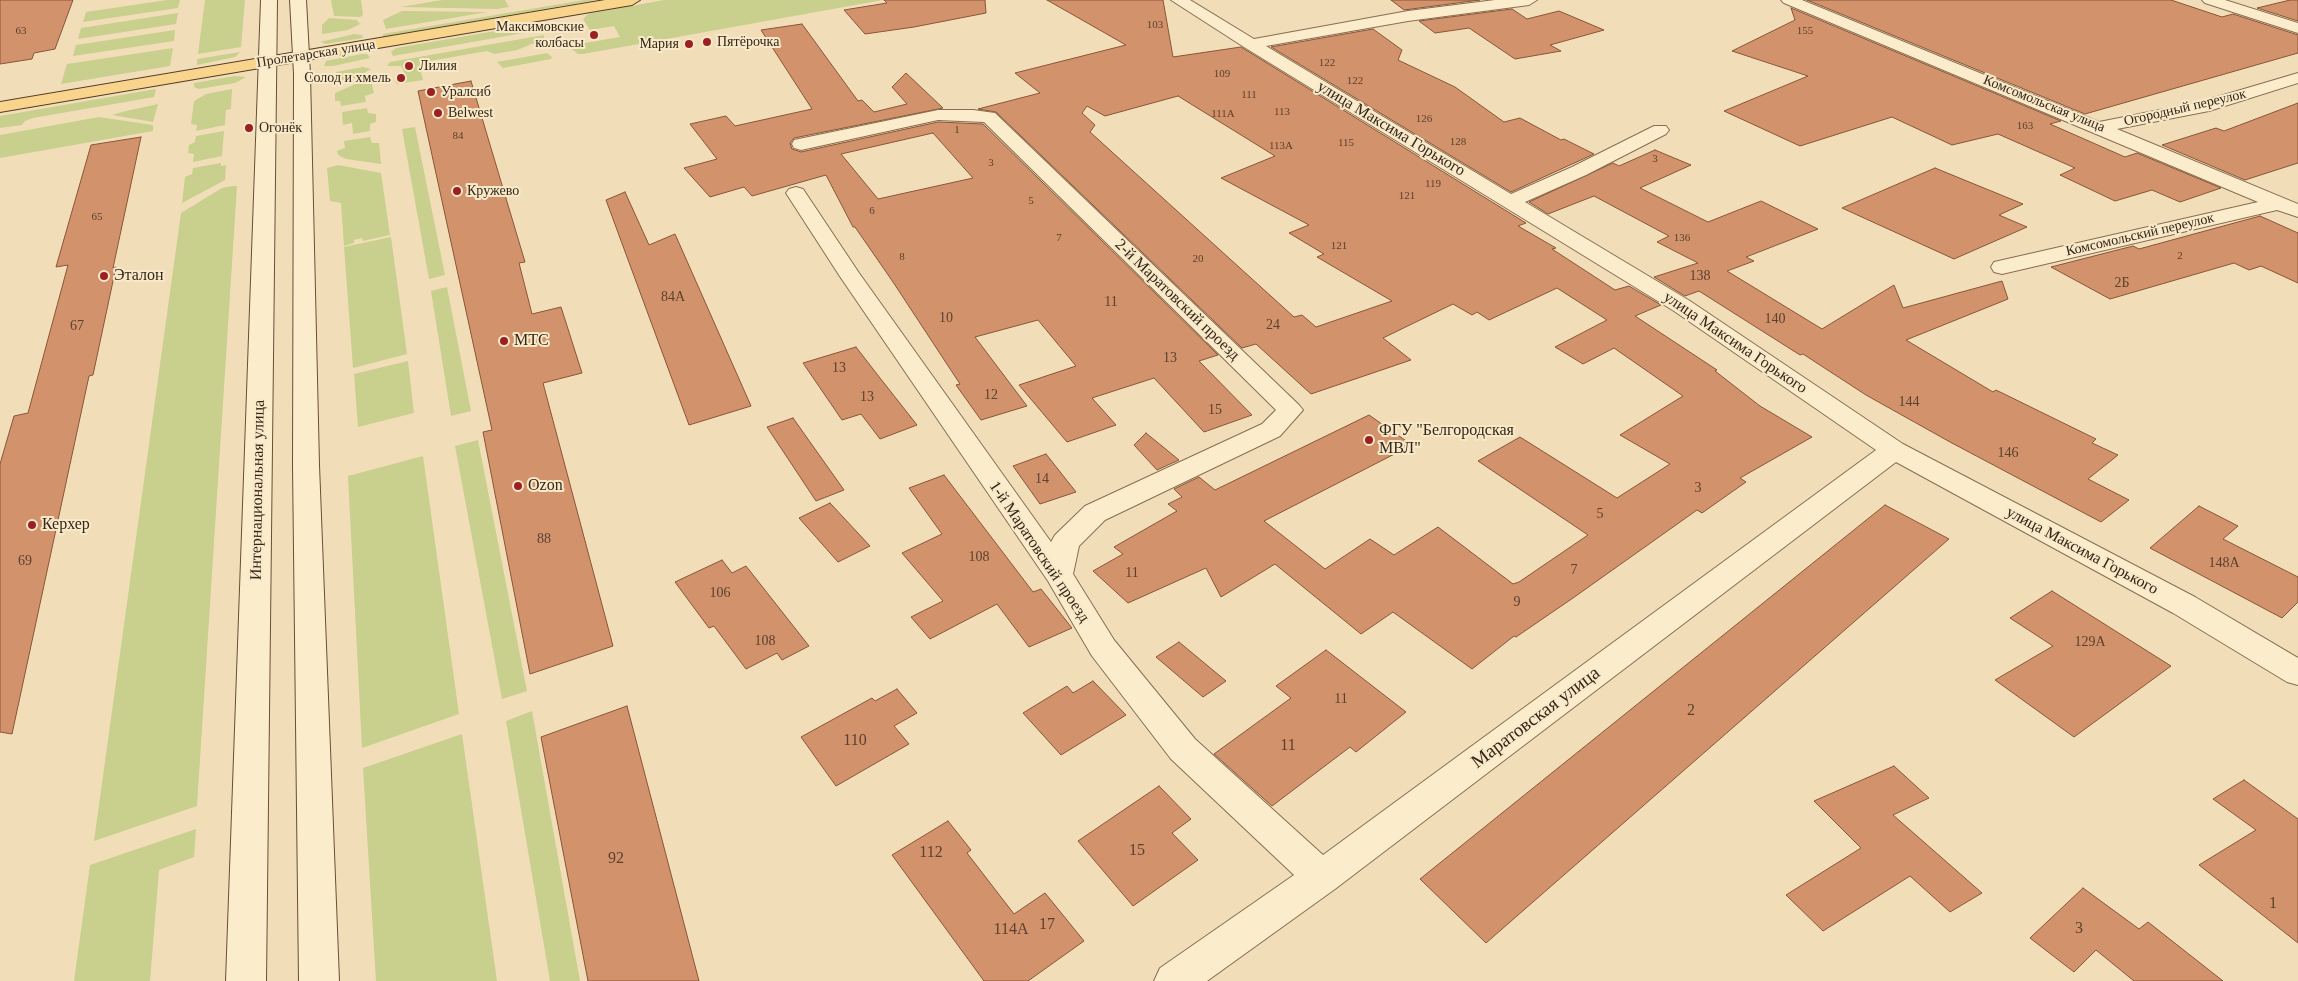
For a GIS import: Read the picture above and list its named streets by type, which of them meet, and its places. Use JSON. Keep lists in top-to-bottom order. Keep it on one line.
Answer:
{"streets":{"main road":["Пролетарская улица"],"street":["Комсомольская улица","Огородный переулок","улица Максима Горького","Комсомольский переулок","2-й Маратовский проезд","Интернациональная улица","1-й Маратовский проезд","Маратовская улица"]},"crossings":[["Пролетарская улица","Интернациональная улица"],["Комсомольская улица","Огородный переулок"],["Комсомольская улица","Комсомольский переулок"],["улица Максима Горького","Маратовская улица"],["2-й Маратовский проезд","1-й Маратовский проезд"],["1-й Маратовский проезд","Маратовская улица"]],"places":["Максимовские колбасы","Пятёрочка","Мария","Лилия","Солод и хмель","Уралсиб","Belwest","Огонёк","Кружево","Эталон","МТС","ФГУ \"Белгородская МВЛ\"","Ozon","Керхер"],"house_numbers":["103","63","155","122","109","122","111","113","111А","126","163","1","84","128","115","113А","3","3","119","121","5","6","65","7","136","121","2","8","20","138","2Б","84А","11","10","140","24","67","13","13","12","13","144","15","146","14","3","5","88","108","69","148А","7","11","106","9","108","129А","11","2","110","11","15","112","92","1","17","3","114А"]}
